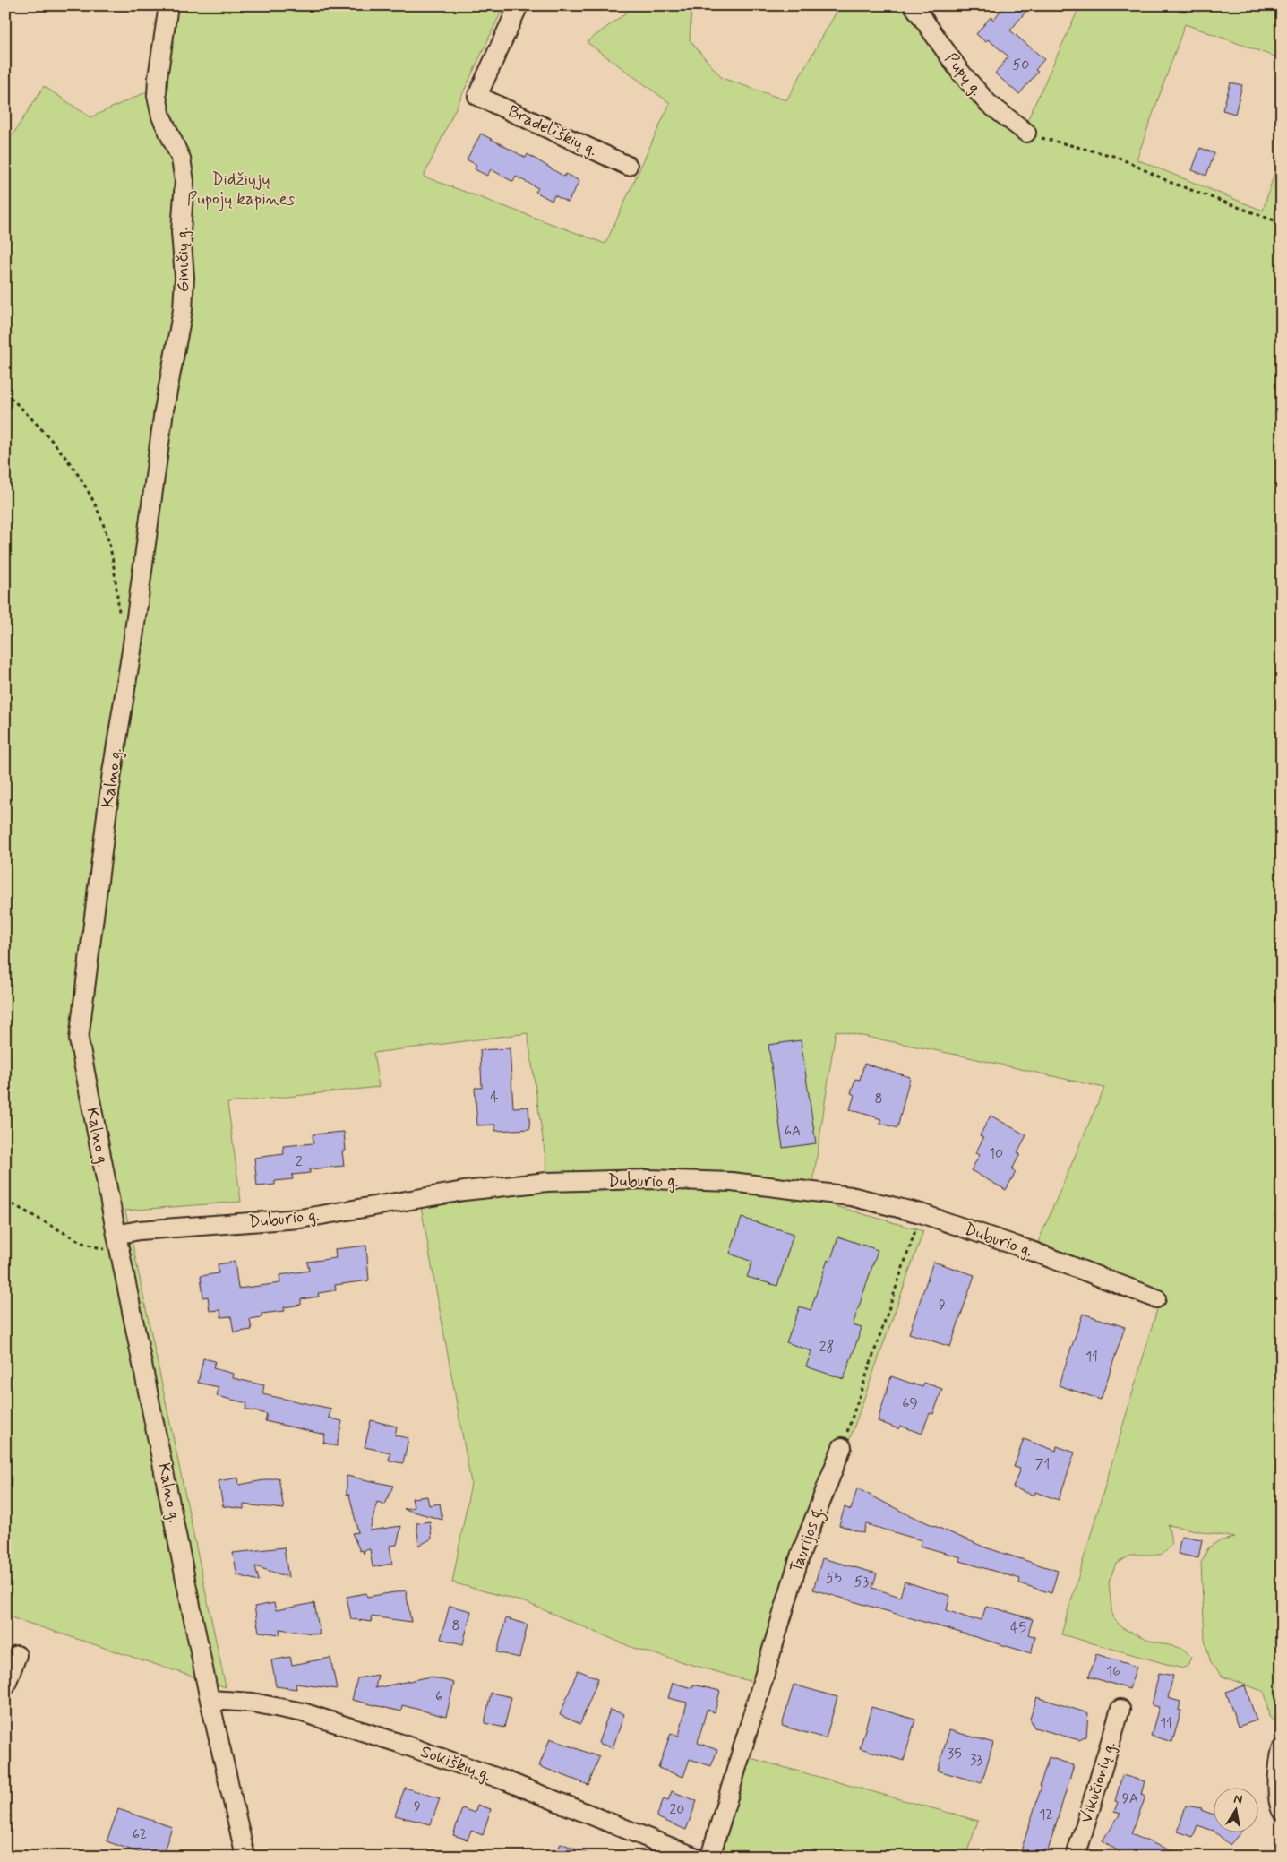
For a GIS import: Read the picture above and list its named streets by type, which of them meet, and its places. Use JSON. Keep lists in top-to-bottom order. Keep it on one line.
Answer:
{"streets":{"street":["Pupų g.","Bradeliškių g.","Ginučių g.","Kalno g.","Duburio g.","Taurijos g.","Sokiškių g.","Vikučionių g."]},"crossings":[["Ginučių g.","Kalno g."],["Kalno g.","Duburio g."],["Kalno g.","Sokiškių g."]],"parks":["Didžiųjų Pupojų kapinės"],"house_numbers":["50","4","8","6A","10","2","9","28","11","69","71","55","53","8","45","16","6","11","35","33","9A","9","20","12","62"],"north":"top"}
